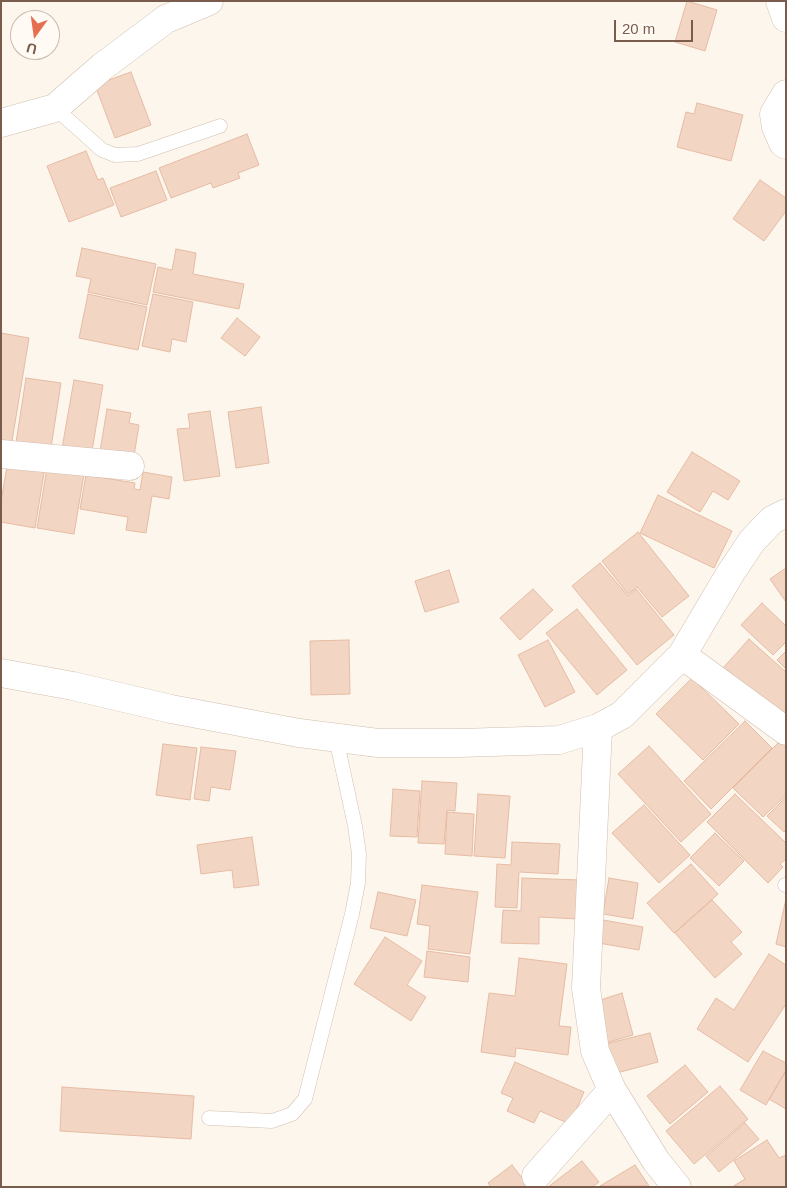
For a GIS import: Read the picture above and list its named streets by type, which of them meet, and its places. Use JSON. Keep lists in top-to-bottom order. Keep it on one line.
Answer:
{"scale_bar":"20 m","north":"bottom"}
